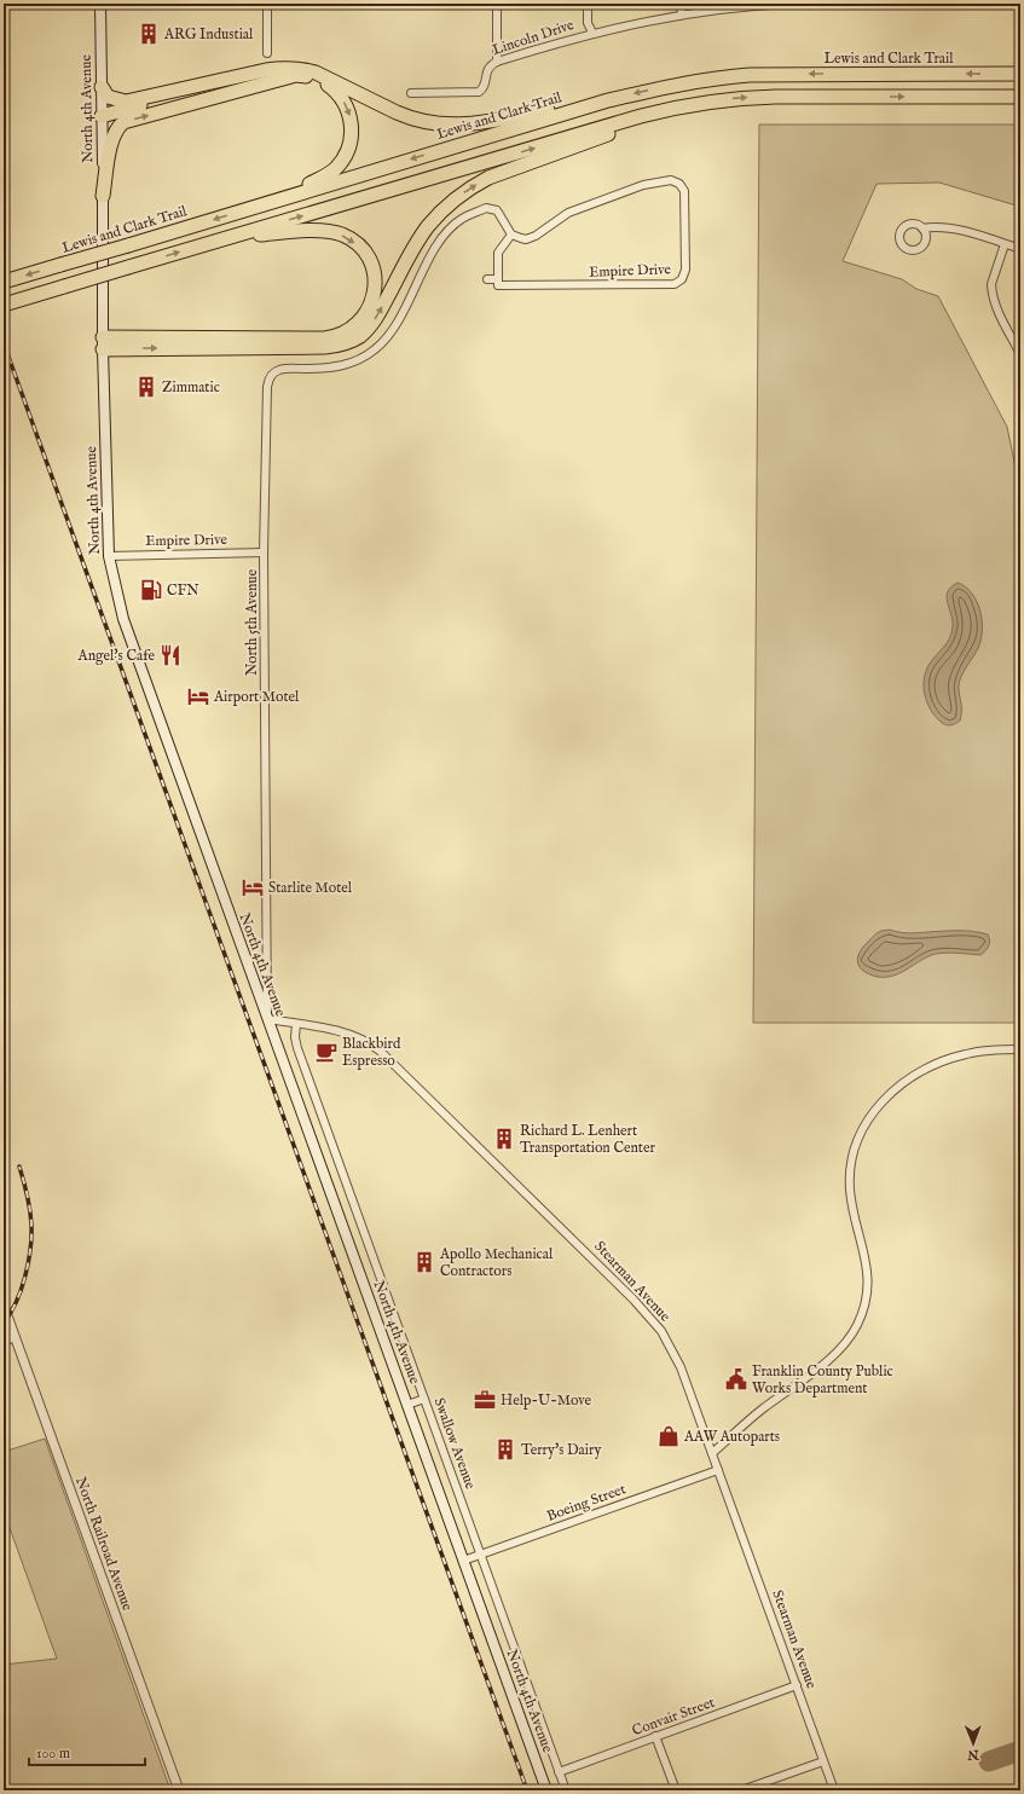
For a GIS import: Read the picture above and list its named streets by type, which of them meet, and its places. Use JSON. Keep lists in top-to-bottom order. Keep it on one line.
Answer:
{"streets":{"highway":["Lewis and Clark Trail"],"main road":["North 4th Avenue"],"street":["Lincoln Drive","Empire Drive","North 5th Avenue","Stearman Avenue","Swallow Avenue","Boeing Street","North Railroad Avenue","Convair Street"]},"crossings":[["North 4th Avenue","Empire Drive"],["North 4th Avenue","North 5th Avenue"],["North 4th Avenue","Stearman Avenue"],["North 4th Avenue","Boeing Street"],["Empire Drive","North 5th Avenue"],["North 5th Avenue","Stearman Avenue"],["Stearman Avenue","Swallow Avenue"],["Stearman Avenue","Boeing Street"],["Stearman Avenue","Convair Street"],["Swallow Avenue","Boeing Street"],["Swallow Avenue","Convair Street"]],"places":{"building":["ARG Industial","Zimmatic","Richard L. Lenhert Transportation Center","Apollo Mechanical Contractors","Terry's Dairy"],"fuel station":["CFN"],"restaurant":["Angel's Cafe"],"hotel":["Airport Motel","Starlite Motel"],"cafe":["Blackbird Espresso"],"public building":["Franklin County Public Works Department"],"office":["Help-U-Move"],"shop":["AAW Autoparts"]},"scale_bar":"100 m","north":"bottom"}
